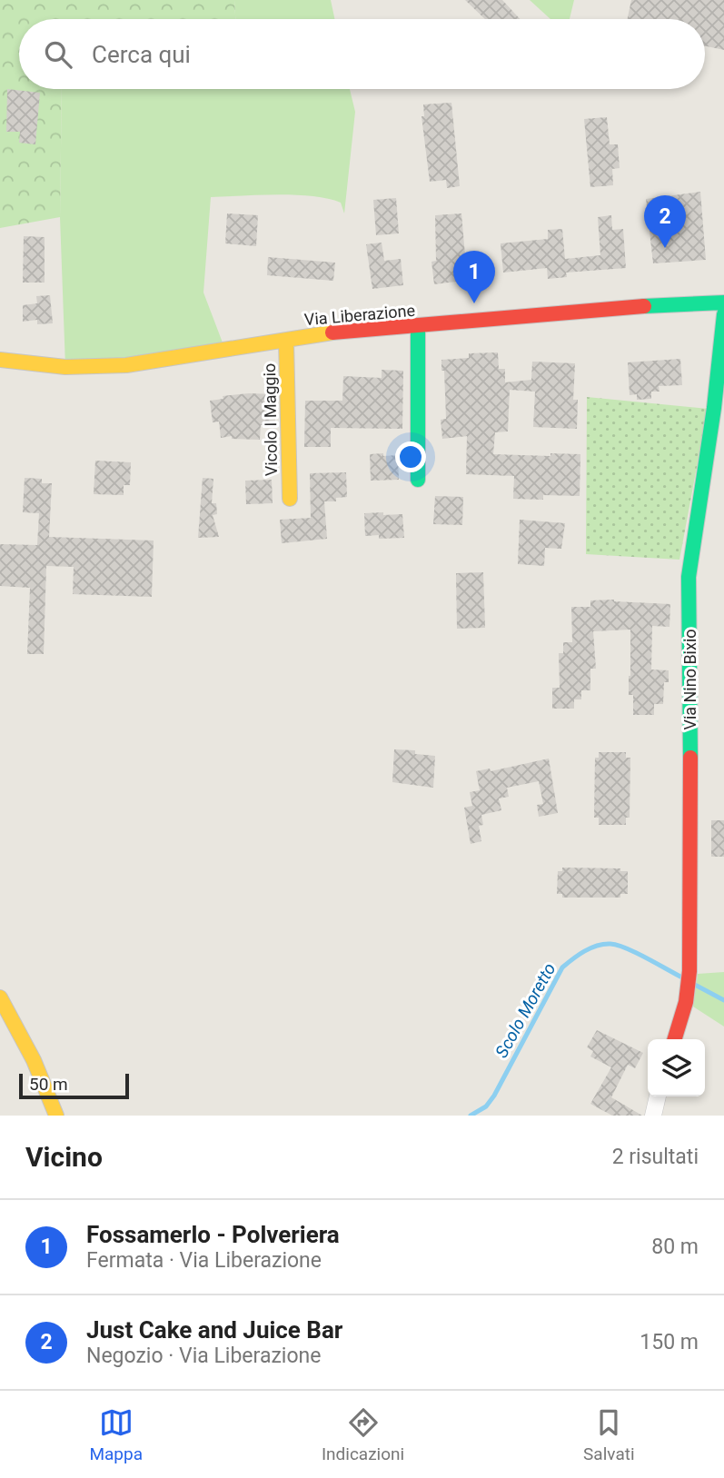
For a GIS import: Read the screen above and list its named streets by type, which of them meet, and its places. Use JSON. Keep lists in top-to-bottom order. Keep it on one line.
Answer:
{"streets":{"street":["Via Liberazione","Vicolo I Maggio","Via Nino Bixio"]},"crossings":[["Via Liberazione","Vicolo I Maggio"]],"water":["Scolo Moretto"],"scale_bar":"50 m","page":{"search":"Cerca qui","pins":["2","1"],"scale":"50 m","heading":["Vicino","2 risultati"],"list":[{"mark":"1","name":"Fossamerlo - Polveriera","note":"Fermata · Via Liberazione","value":"80 m"},{"mark":"2","name":"Just Cake and Juice Bar","note":"Negozio · Via Liberazione","value":"150 m"}],"nav":["Mappa","Indicazioni","Salvati"]}}
